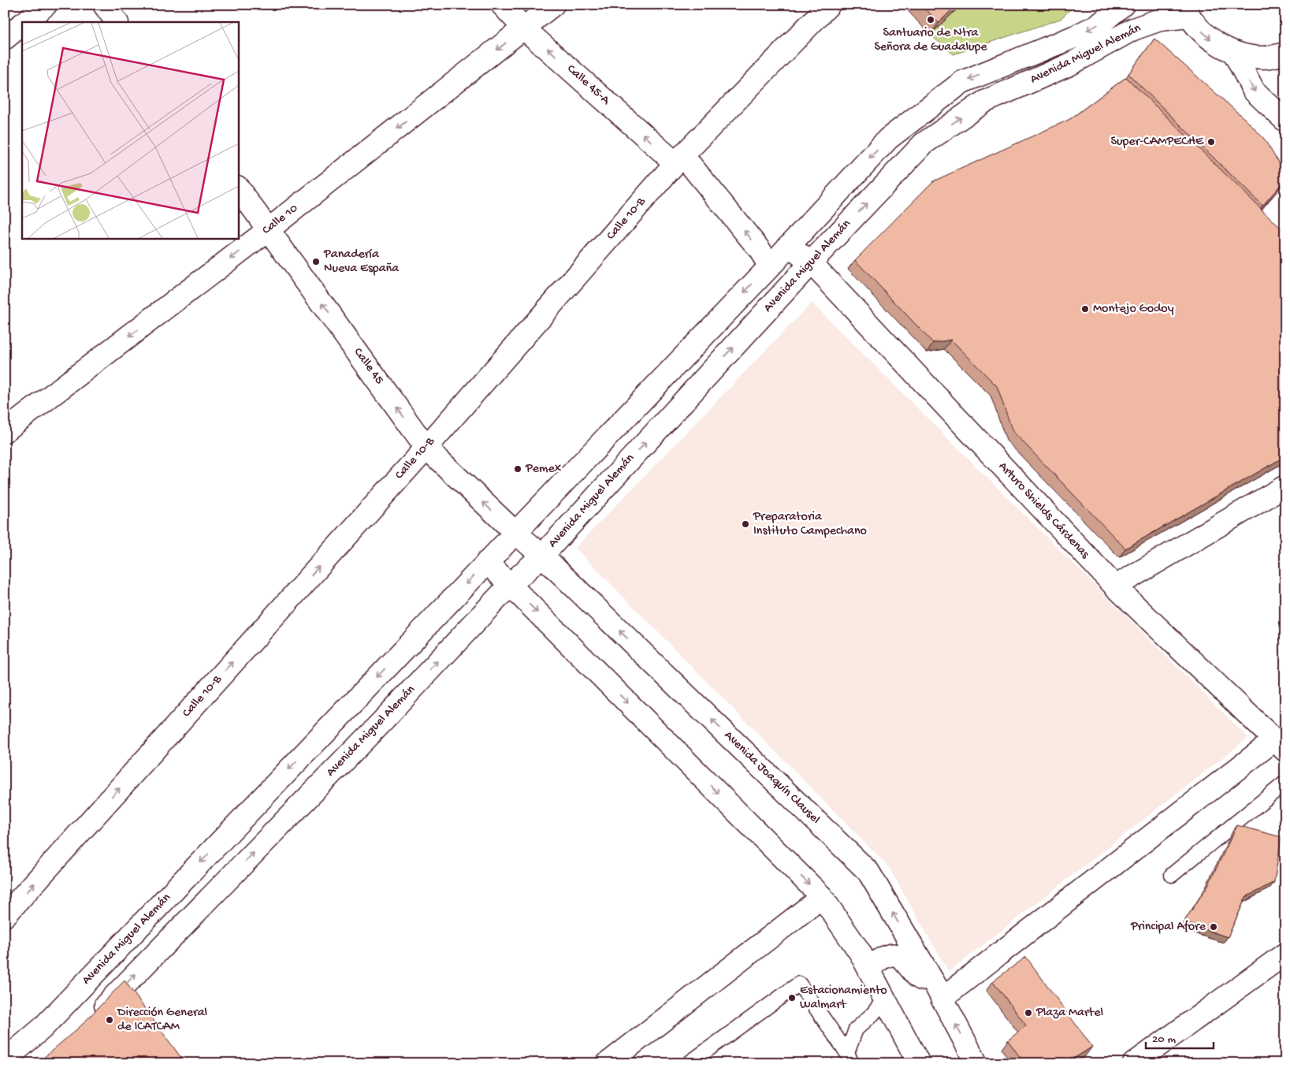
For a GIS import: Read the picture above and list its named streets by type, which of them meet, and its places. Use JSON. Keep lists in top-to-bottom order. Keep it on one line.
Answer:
{"streets":{"street":["Avenida Miguel Alemán","Calle 45-A","Calle 10-B","Calle 10","Calle 45","Arturo Shields Cárdenas","Avenida Joaquín Clausel"]},"crossings":[["Avenida Miguel Alemán","Calle 45-A"],["Avenida Miguel Alemán","Calle 45"],["Avenida Miguel Alemán","Arturo Shields Cárdenas"],["Avenida Miguel Alemán","Avenida Joaquín Clausel"],["Calle 45-A","Calle 10-B"],["Calle 45-A","Calle 10"],["Calle 10-B","Calle 45"],["Calle 10","Calle 45"],["Calle 45","Avenida Joaquín Clausel"]],"one_way":["Calle 45-A","Calle 10-B","Calle 10","Calle 45"],"places":["Santuario de Ntra Señora de Guadalupe","Super-CAMPECHE","Panadería Nueva España","Montejo Godoy","Pemex","Preparatoria Instituto Campechano","Principal Afore","Estacionamiento Walmart","Plaza Martel","Dirección General de ICATCAM"],"scale_bar":"20 m"}
